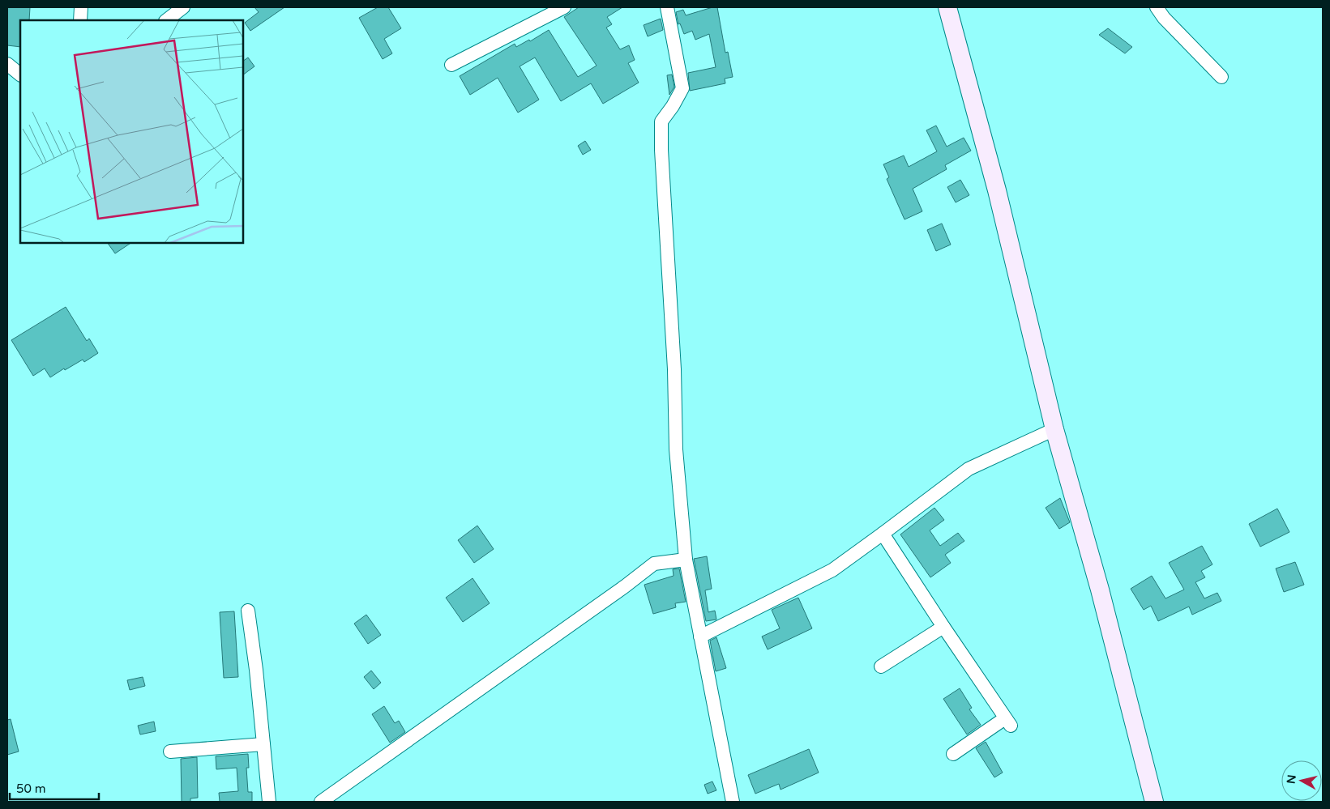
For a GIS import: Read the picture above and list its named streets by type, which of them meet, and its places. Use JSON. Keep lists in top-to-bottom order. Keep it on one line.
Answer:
{"scale_bar":"50 m","north":"left"}
